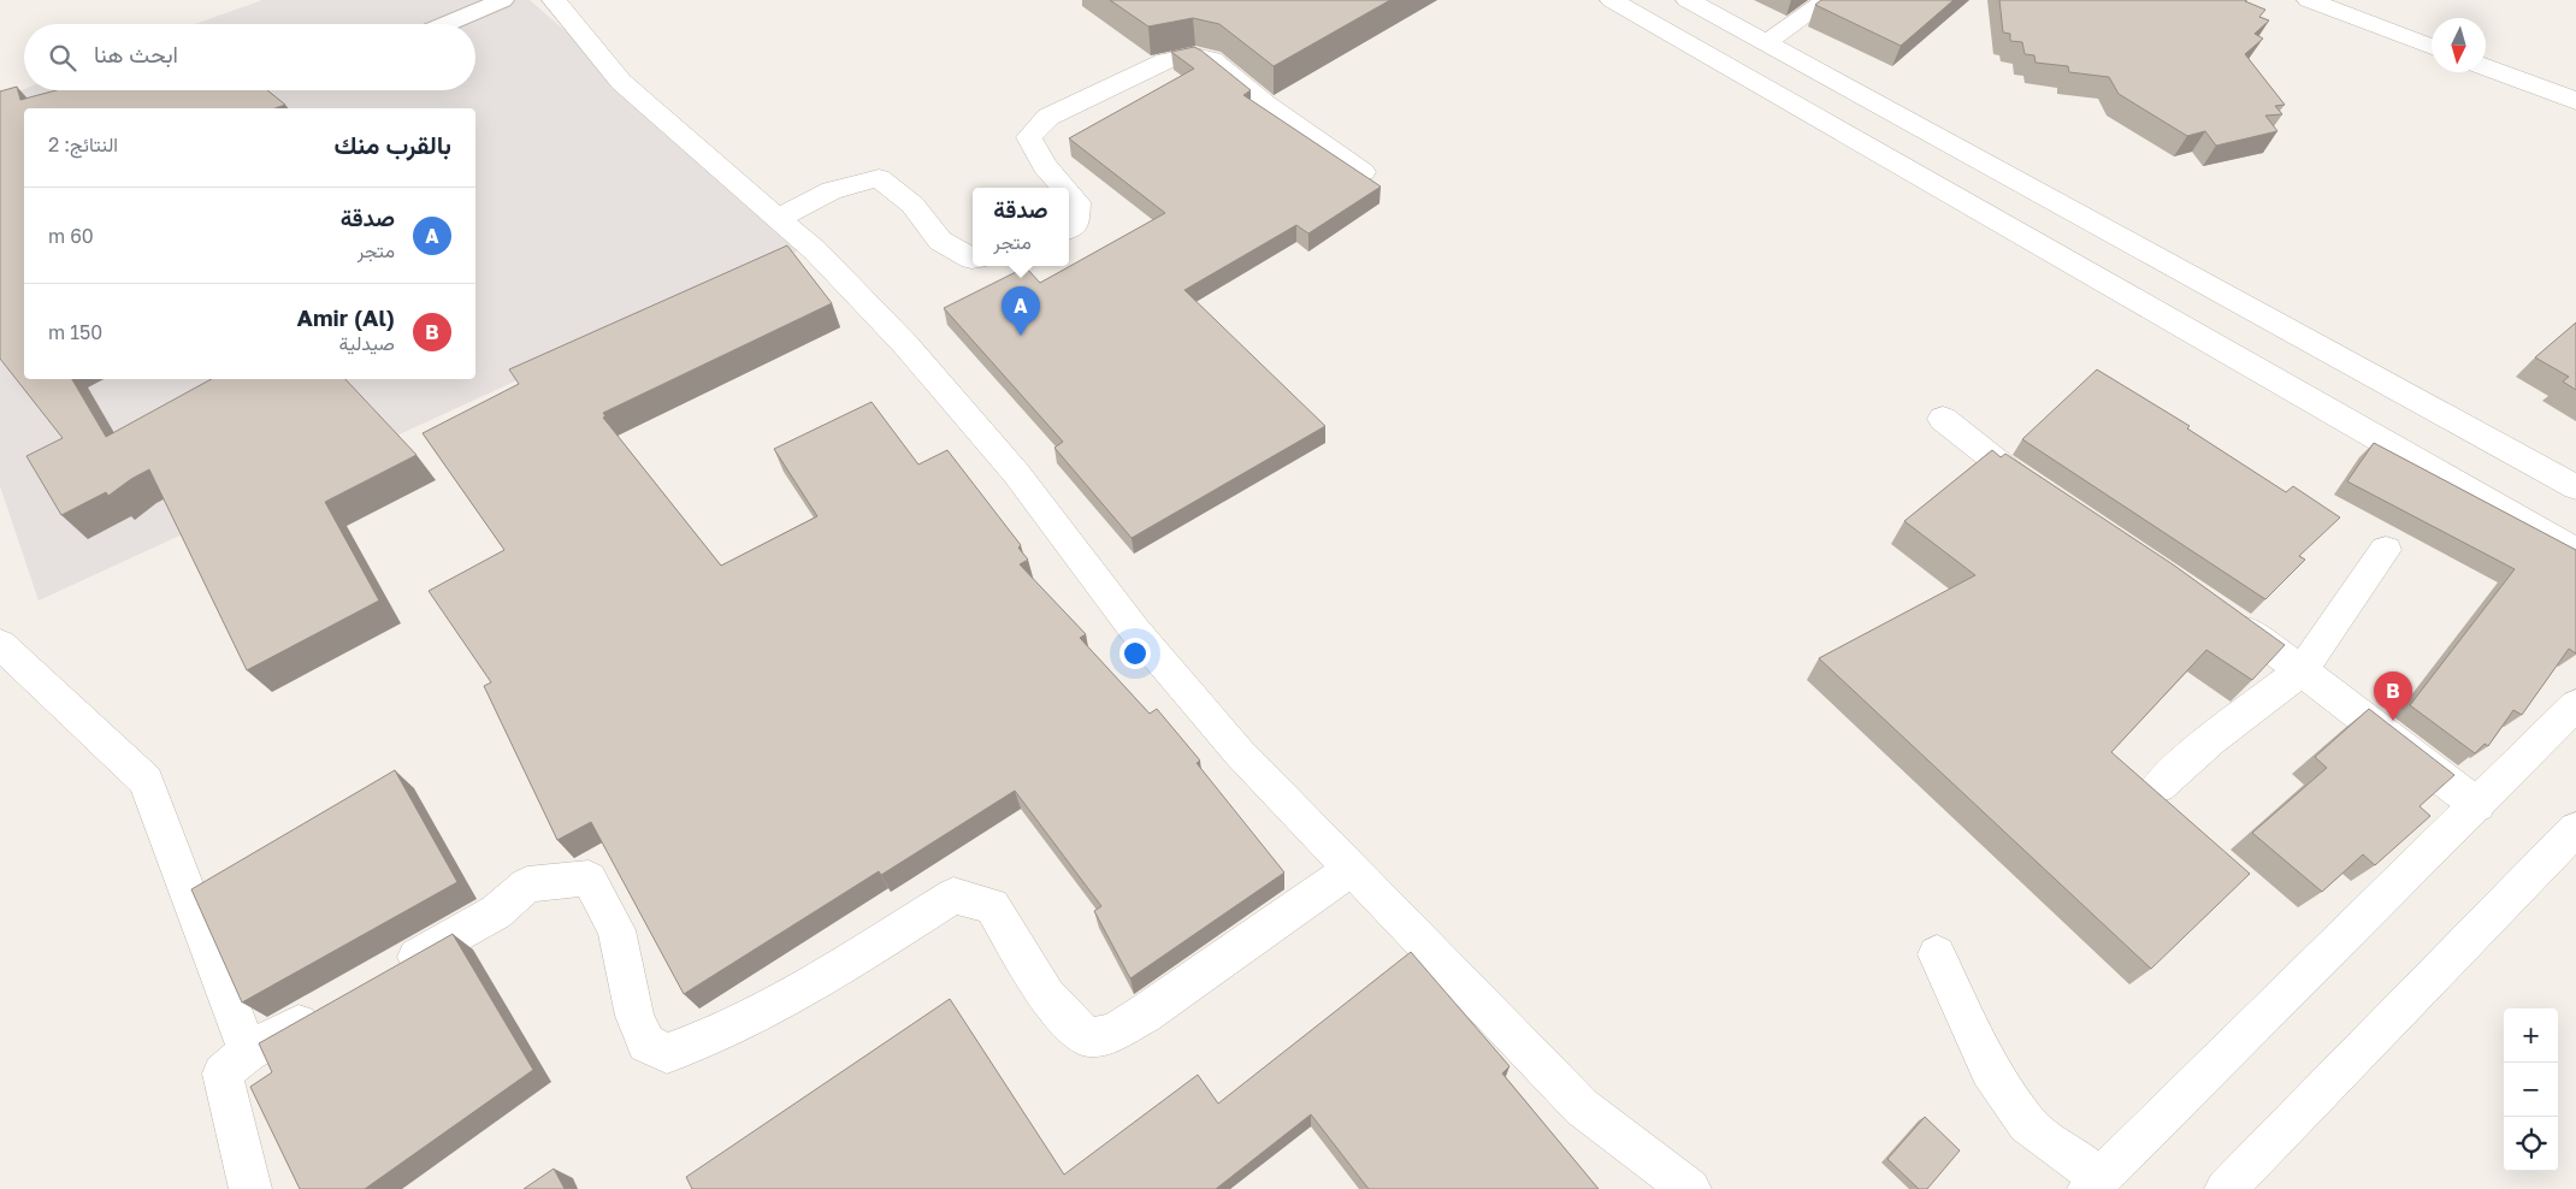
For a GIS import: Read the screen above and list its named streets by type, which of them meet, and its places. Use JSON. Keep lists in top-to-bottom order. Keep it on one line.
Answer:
{"north":"bottom","page":{"search":"ابحث هنا","heading":["بالقرب منك","النتائج: 2"],"list":[{"mark":"A","name":"صدقة","note":"متجر","value":"60 m"},{"mark":"B","name":"Amir (Al)","note":"صيدلية","value":"150 m"}],"popup":["صدقة","متجر"],"pins":["A","B"],"map_buttons":["+","−"]}}
